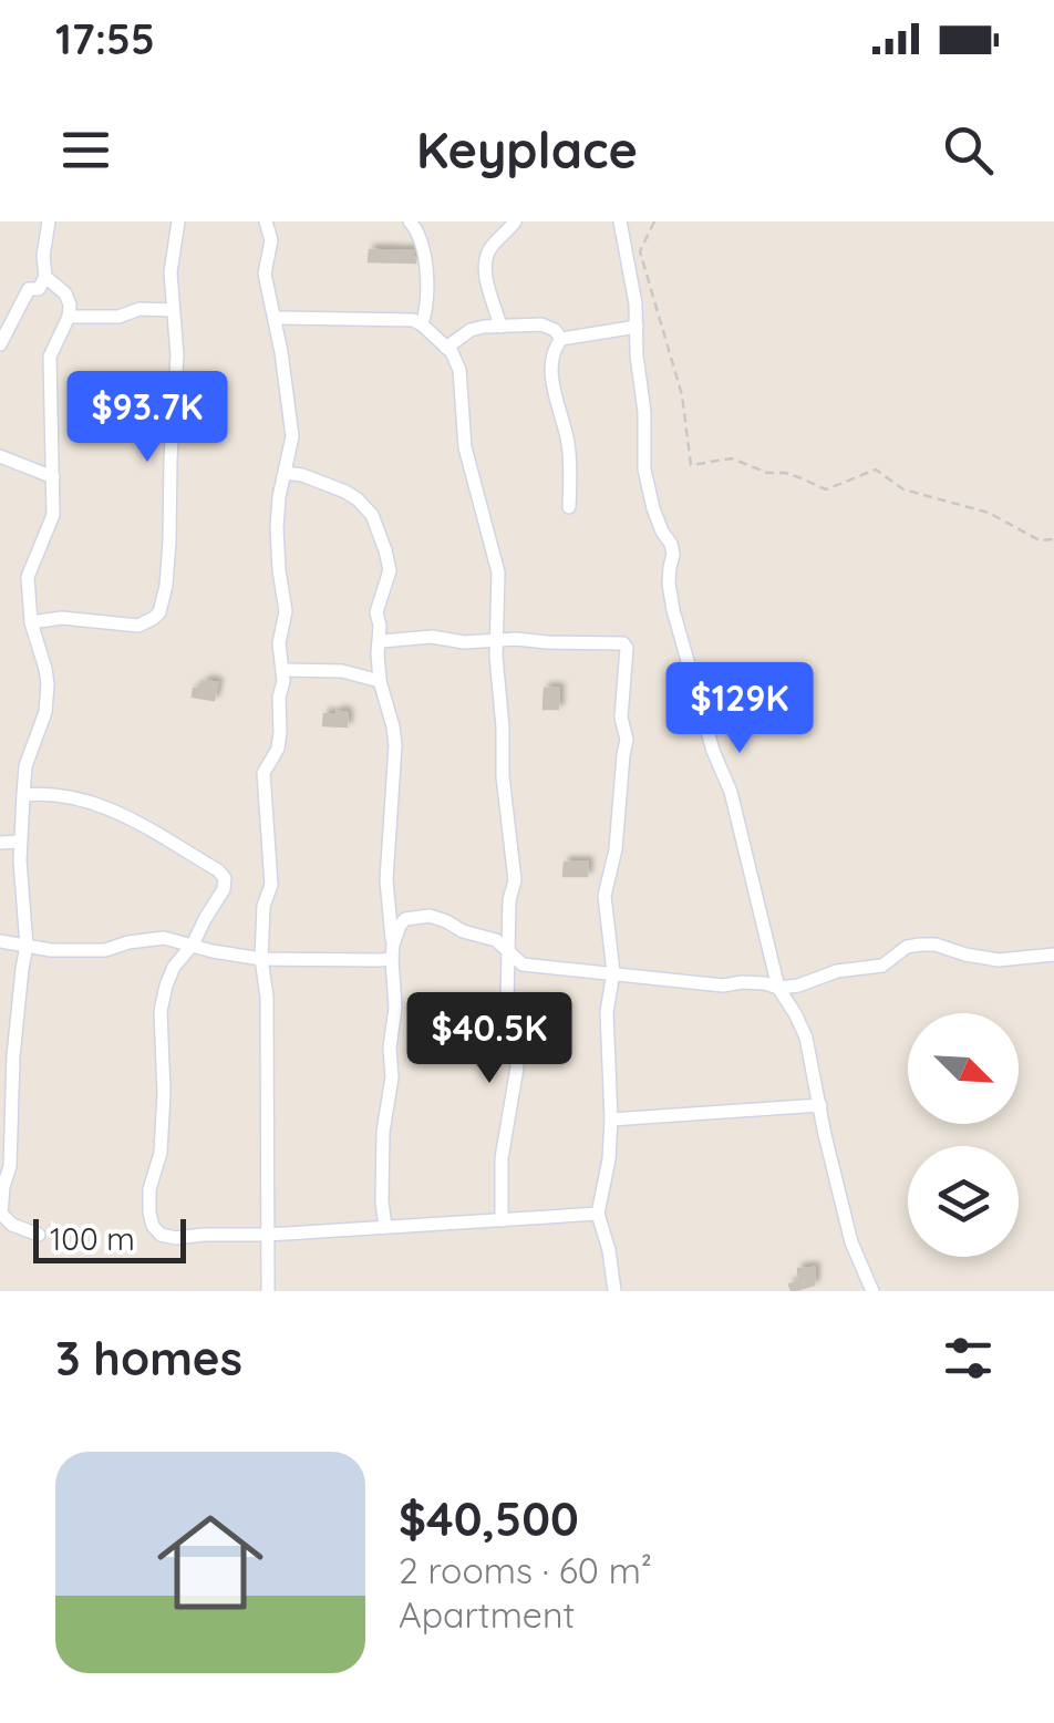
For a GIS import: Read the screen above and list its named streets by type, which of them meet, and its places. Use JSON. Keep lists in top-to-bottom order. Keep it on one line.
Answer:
{"scale_bar":"100 m","north":"bottom right","page":{"status":"17:55","header":"Keyplace","price":["$93.7K","$129K","$40.5K"],"scale":"100 m","heading":"3 homes","list":[{"name":"$40,500","note":"2 rooms · 60 m² · Apartment"}]}}
